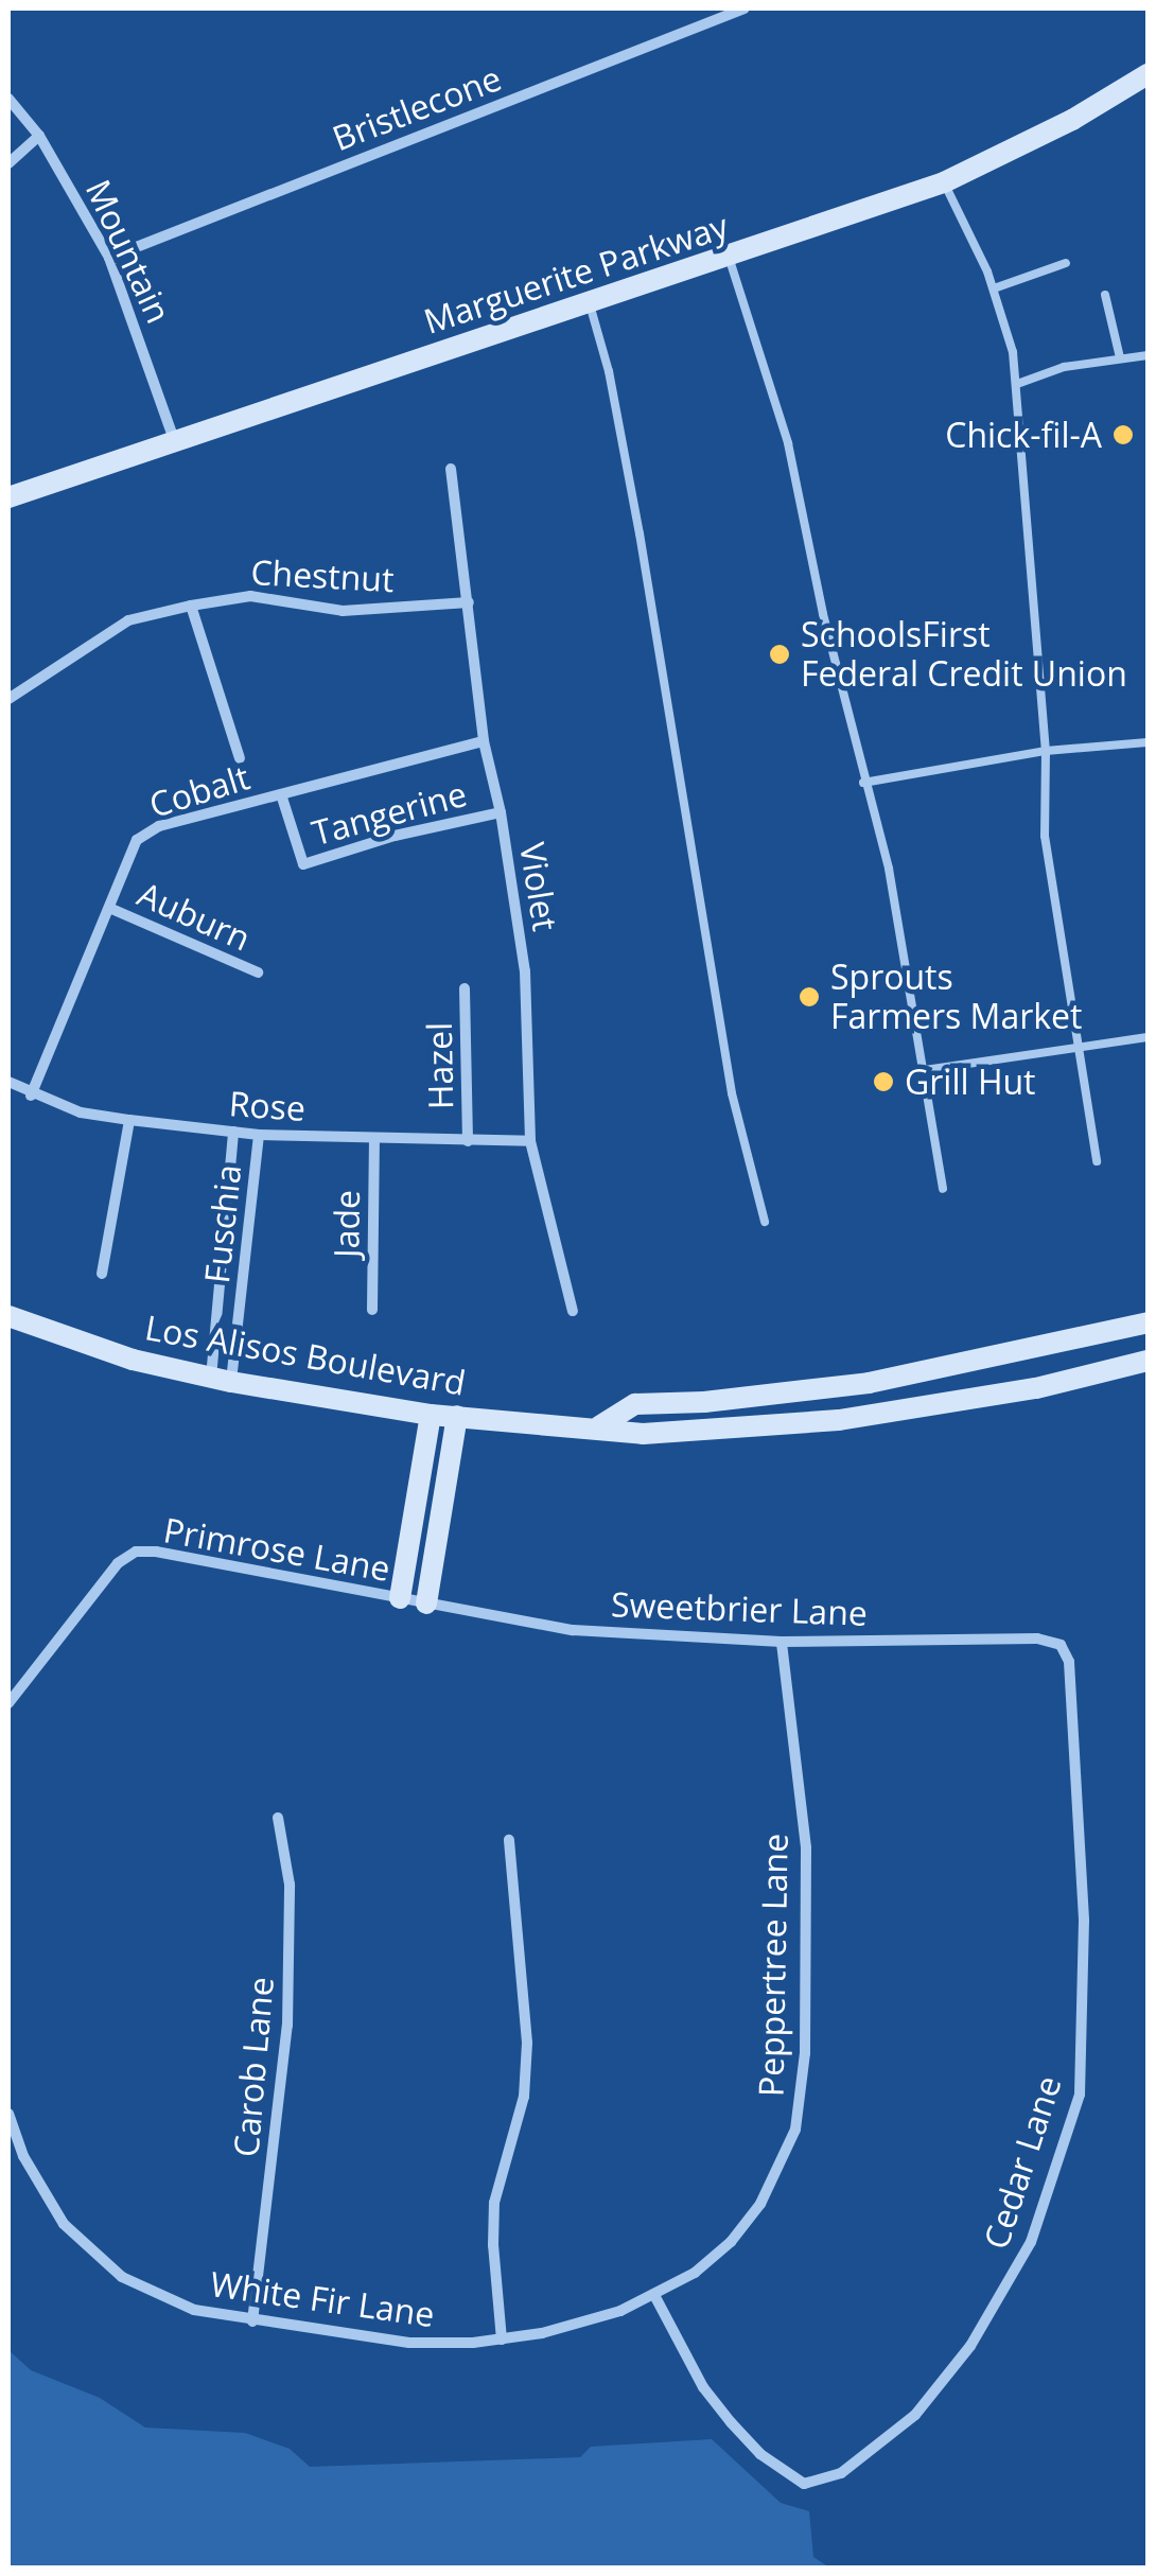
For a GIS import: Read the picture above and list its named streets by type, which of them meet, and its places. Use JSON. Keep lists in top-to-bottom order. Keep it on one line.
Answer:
{"streets":{"main road":["Marguerite Parkway","Los Alisos Boulevard"],"street":["Bristlecone","Mountain","Chestnut","Cobalt","Tangerine","Violet","Auburn","Hazel","Rose","Fuschia","Jade","Primrose Lane","Sweetbrier Lane","Peppertree Lane","Carob Lane","Cedar Lane","White Fir Lane"]},"crossings":[["Bristlecone","Mountain"],["Mountain","Marguerite Parkway"],["Chestnut","Violet"],["Cobalt","Tangerine"],["Cobalt","Violet"],["Cobalt","Auburn"],["Cobalt","Rose"],["Tangerine","Violet"],["Violet","Rose"],["Hazel","Rose"],["Rose","Fuschia"],["Rose","Jade"],["Fuschia","Los Alisos Boulevard"],["Primrose Lane","Sweetbrier Lane"],["Sweetbrier Lane","Peppertree Lane"],["Sweetbrier Lane","Cedar Lane"],["Peppertree Lane","Cedar Lane"],["Peppertree Lane","White Fir Lane"],["Carob Lane","White Fir Lane"],["Cedar Lane","White Fir Lane"]],"places":["Chick-fil-A","SchoolsFirst Federal Credit Union","Sprouts Farmers Market","Grill Hut"]}
